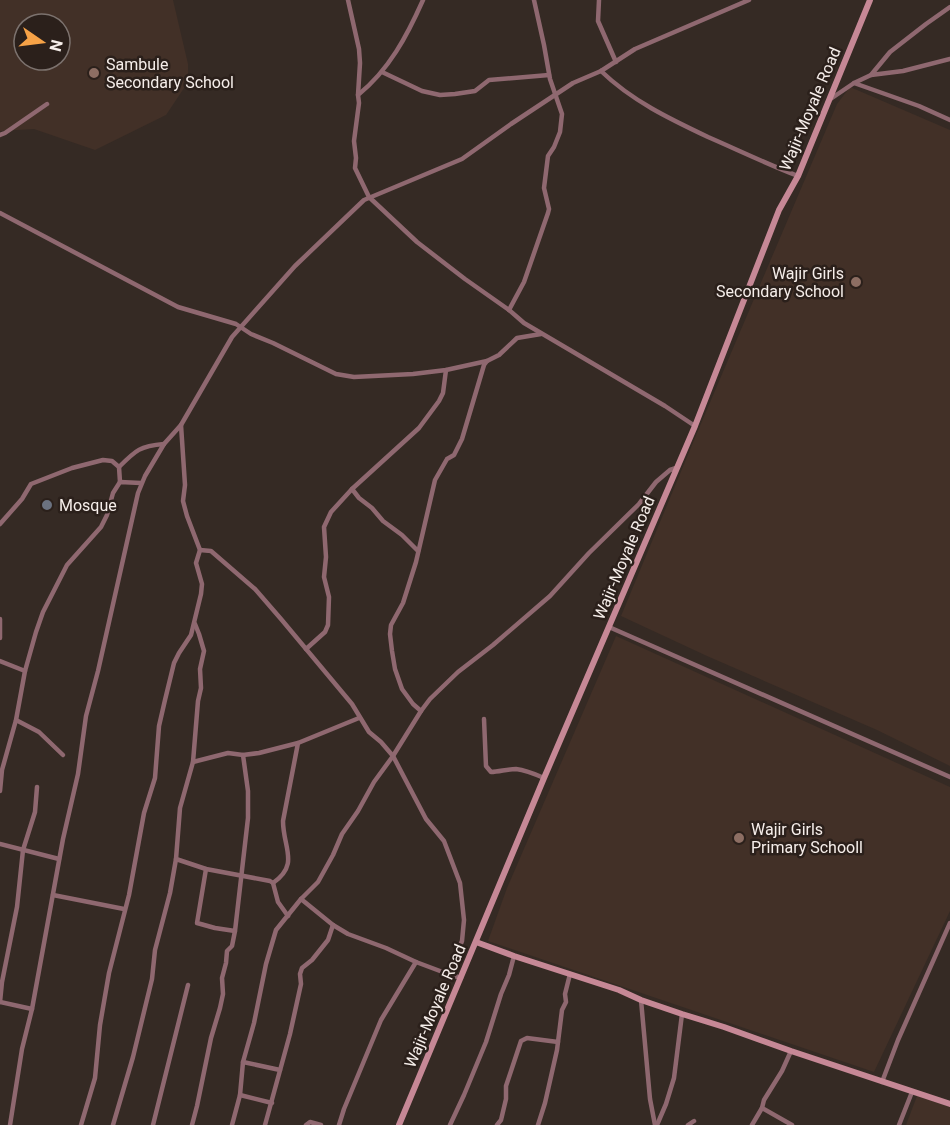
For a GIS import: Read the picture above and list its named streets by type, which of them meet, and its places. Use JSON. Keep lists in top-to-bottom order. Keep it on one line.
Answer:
{"streets":{"main road":["Wajir-Moyale Road"]},"places":["Sambule Secondary School","Wajir Girls Secondary School","Mosque","Wajir Girls Primary Schooll"],"north":"right"}
